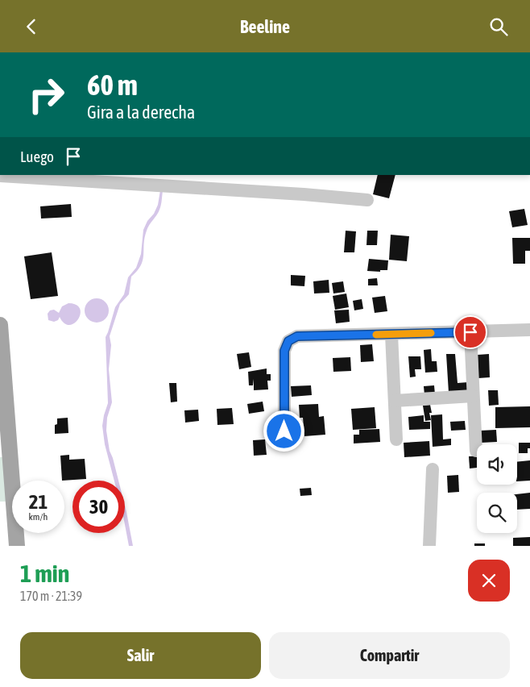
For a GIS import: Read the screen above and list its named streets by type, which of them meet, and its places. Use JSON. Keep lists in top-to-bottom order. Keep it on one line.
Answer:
{"page":{"header":"Beeline","turn":["60 m","Gira a la derecha"],"then":"Luego","speed":"21 km/h","limit":"30","heading":["1 min","170 m · 21:39"],"buttons":["Salir","Compartir"]}}
